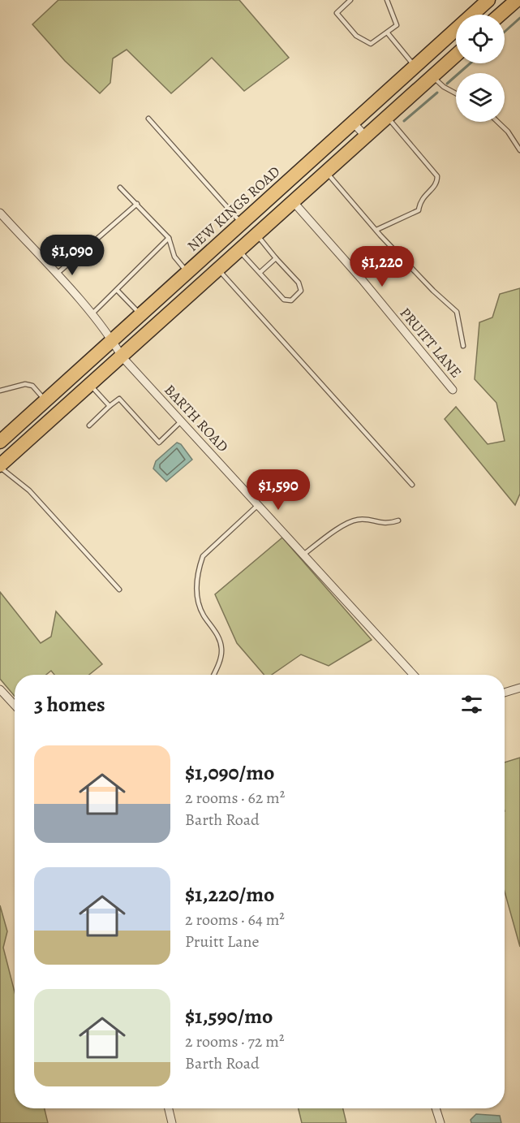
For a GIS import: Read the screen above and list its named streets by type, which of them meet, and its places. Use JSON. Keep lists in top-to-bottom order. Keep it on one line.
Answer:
{"streets":{"highway":["NEW KINGS ROAD"],"street":["PRUITT LANE","BARTH ROAD"]},"crossings":[["NEW KINGS ROAD","BARTH ROAD"]],"page":{"price":["$1,090","$1,220","$1,590"],"heading":"3 homes","list":[{"name":"$1,090/mo","note":"2 rooms · 62 m² · Barth Road"},{"name":"$1,220/mo","note":"2 rooms · 64 m² · Pruitt Lane"},{"name":"$1,590/mo","note":"2 rooms · 72 m² · Barth Road"}]}}
